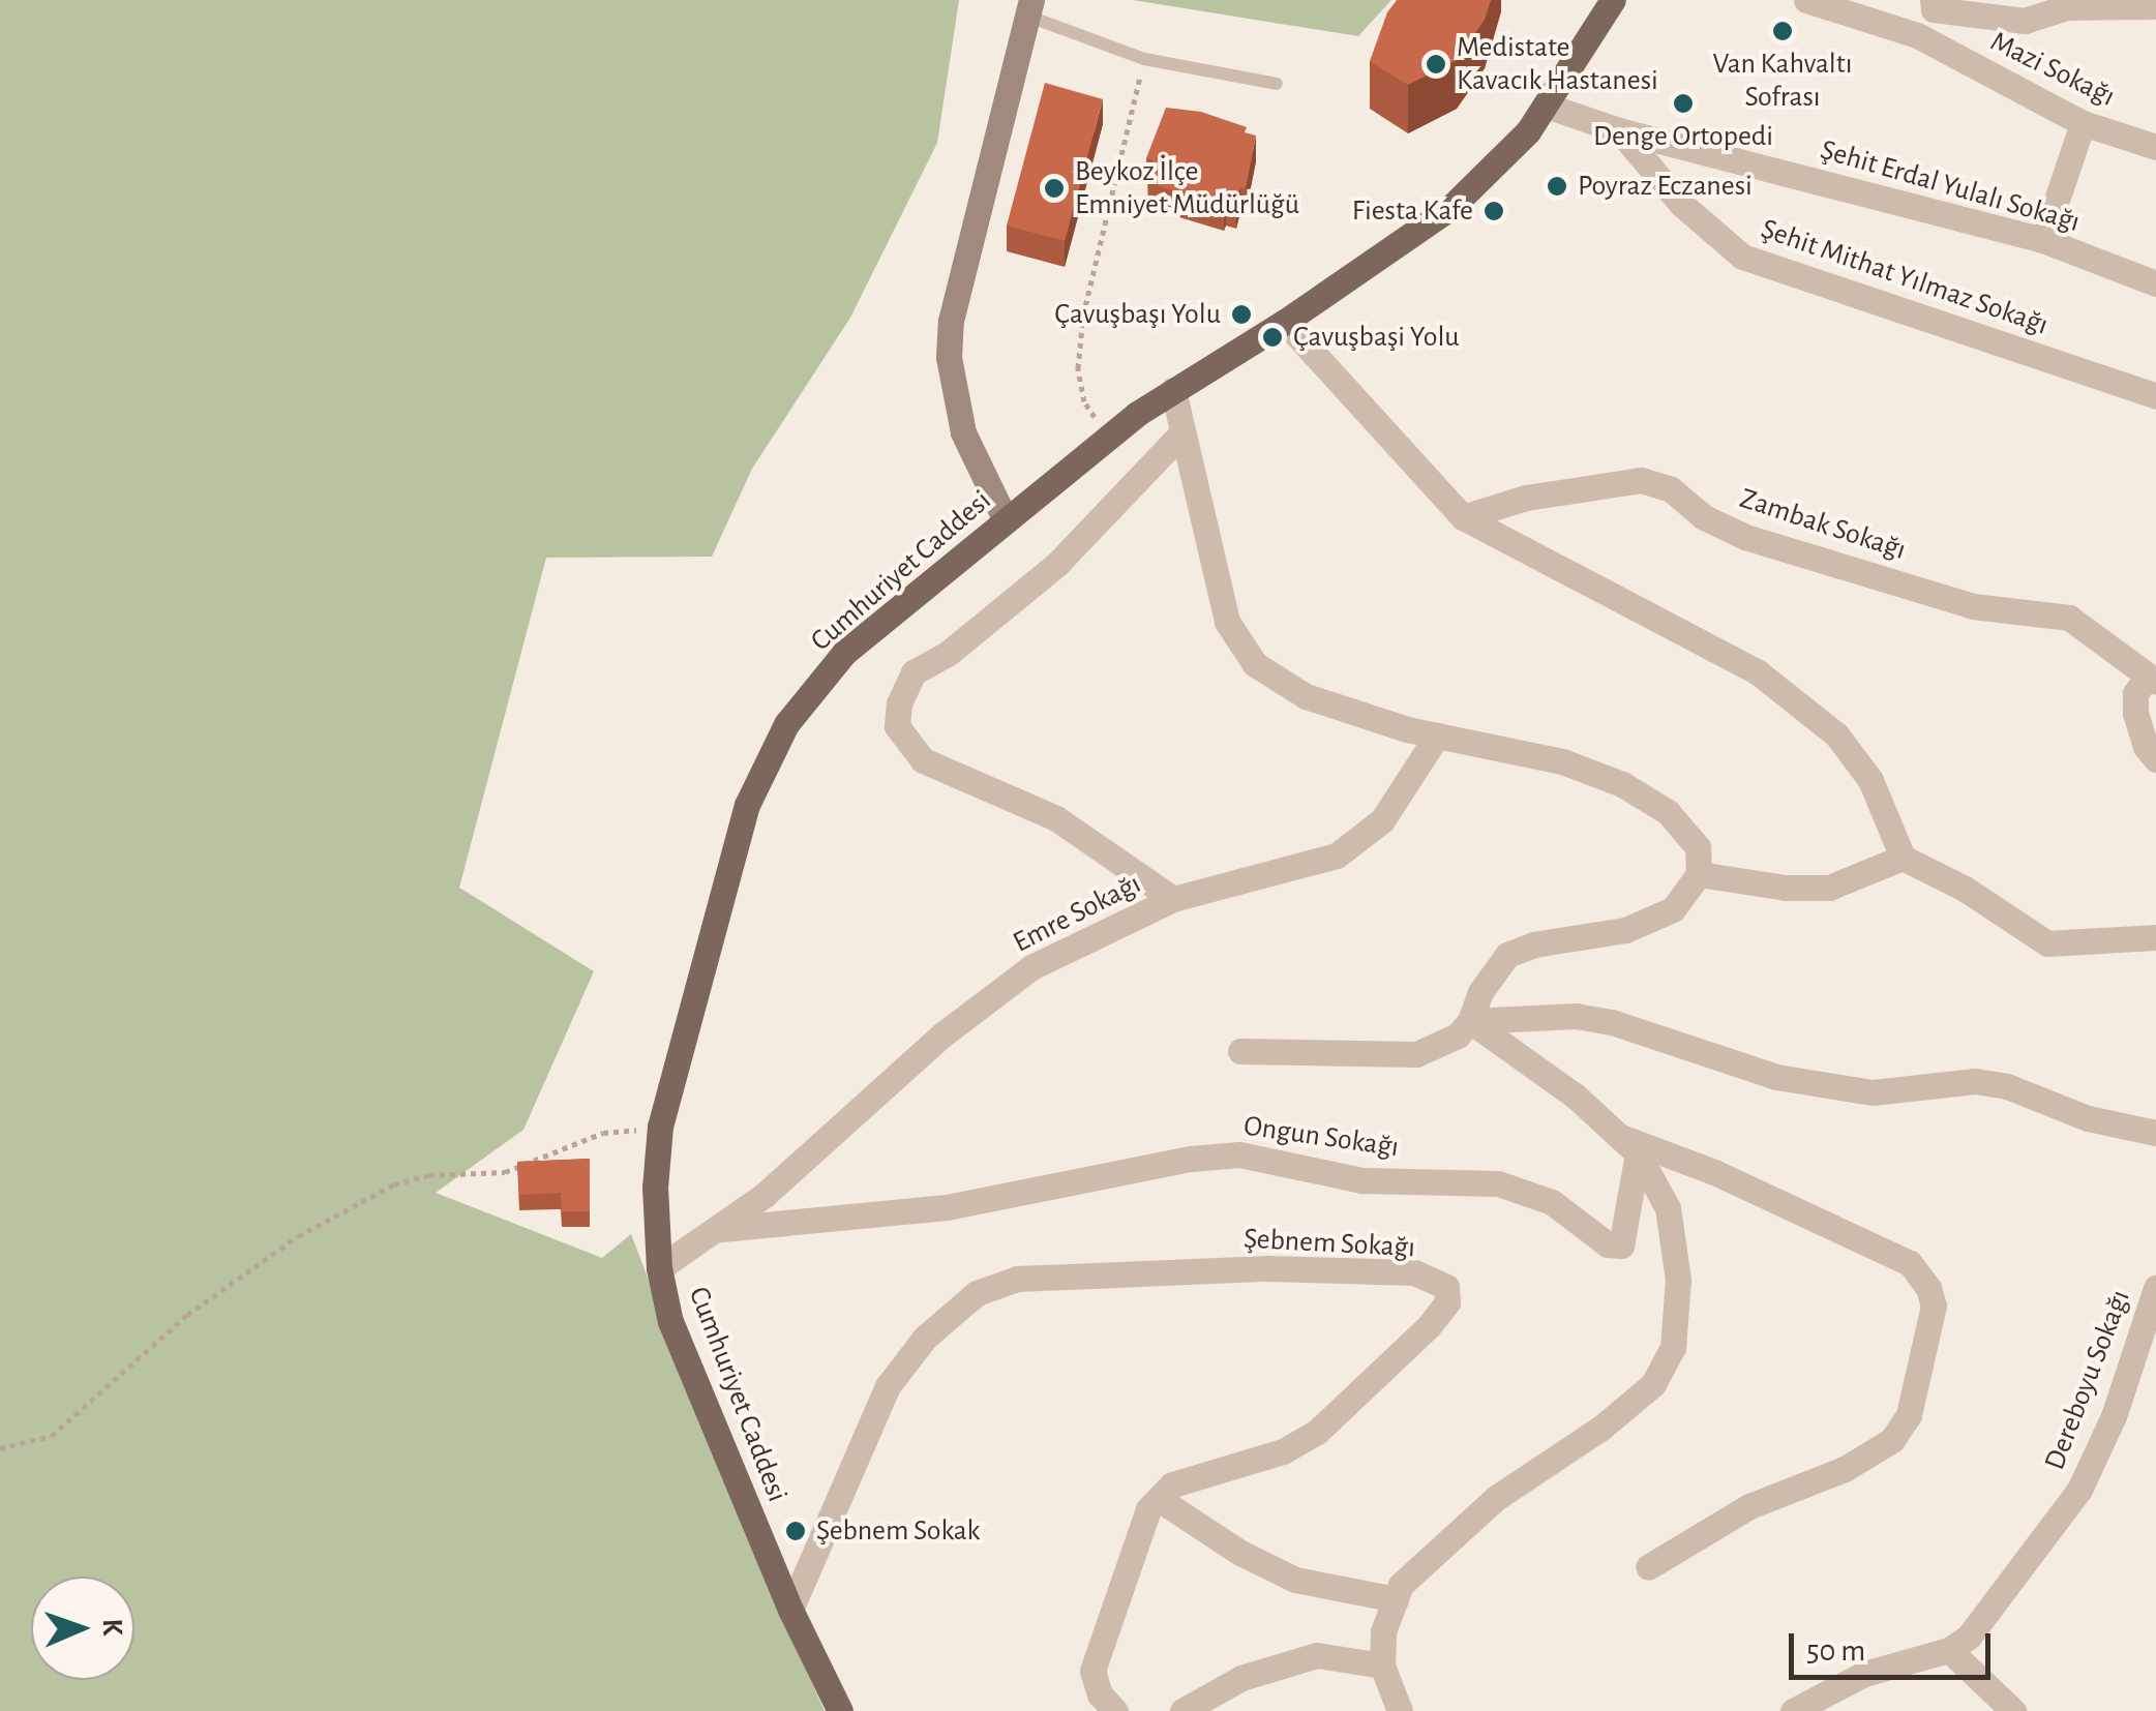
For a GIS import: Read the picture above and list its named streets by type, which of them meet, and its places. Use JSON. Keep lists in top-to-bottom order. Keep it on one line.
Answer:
{"streets":{"main road":["Cumhuriyet Caddesi"],"street":["Mazi Sokağı","Şehit Erdal Yulalı Sokağı","Şehit Mithat Yılmaz Sokağı","Zambak Sokağı","Emre Sokağı","Ongun Sokağı","Şebnem Sokağı","Dereboyu Sokağı"]},"crossings":[["Şehit Erdal Yulalı Sokağı","Şehit Mithat Yılmaz Sokağı"],["Şehit Erdal Yulalı Sokağı","Cumhuriyet Caddesi"],["Cumhuriyet Caddesi","Emre Sokağı"],["Cumhuriyet Caddesi","Şebnem Sokağı"],["Emre Sokağı","Ongun Sokağı"]],"places":["Van Kahvaltı Sofrası","Medistate Kavacık Hastanesi","Denge Ortopedi","Poyraz Eczanesi","Beykoz İlçe Emniyet Müdürlüğü","Fiesta Kafe","Çavuşbaşı Yolu","Çavuşbaşi Yolu","Şebnem Sokak"],"scale_bar":"50 m","north":"right"}
